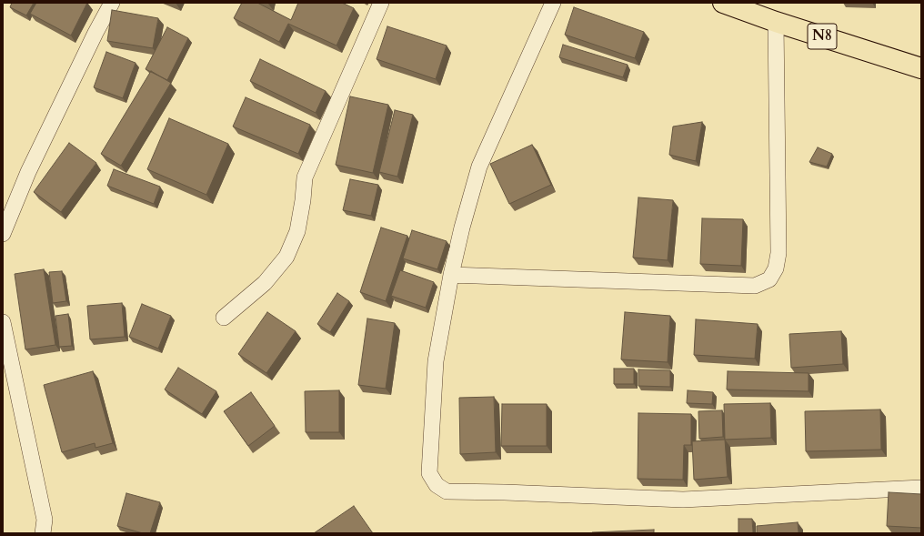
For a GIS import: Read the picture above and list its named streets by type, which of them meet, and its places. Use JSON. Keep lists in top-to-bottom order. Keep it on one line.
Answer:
{"streets":{"highway":["N8"]}}
